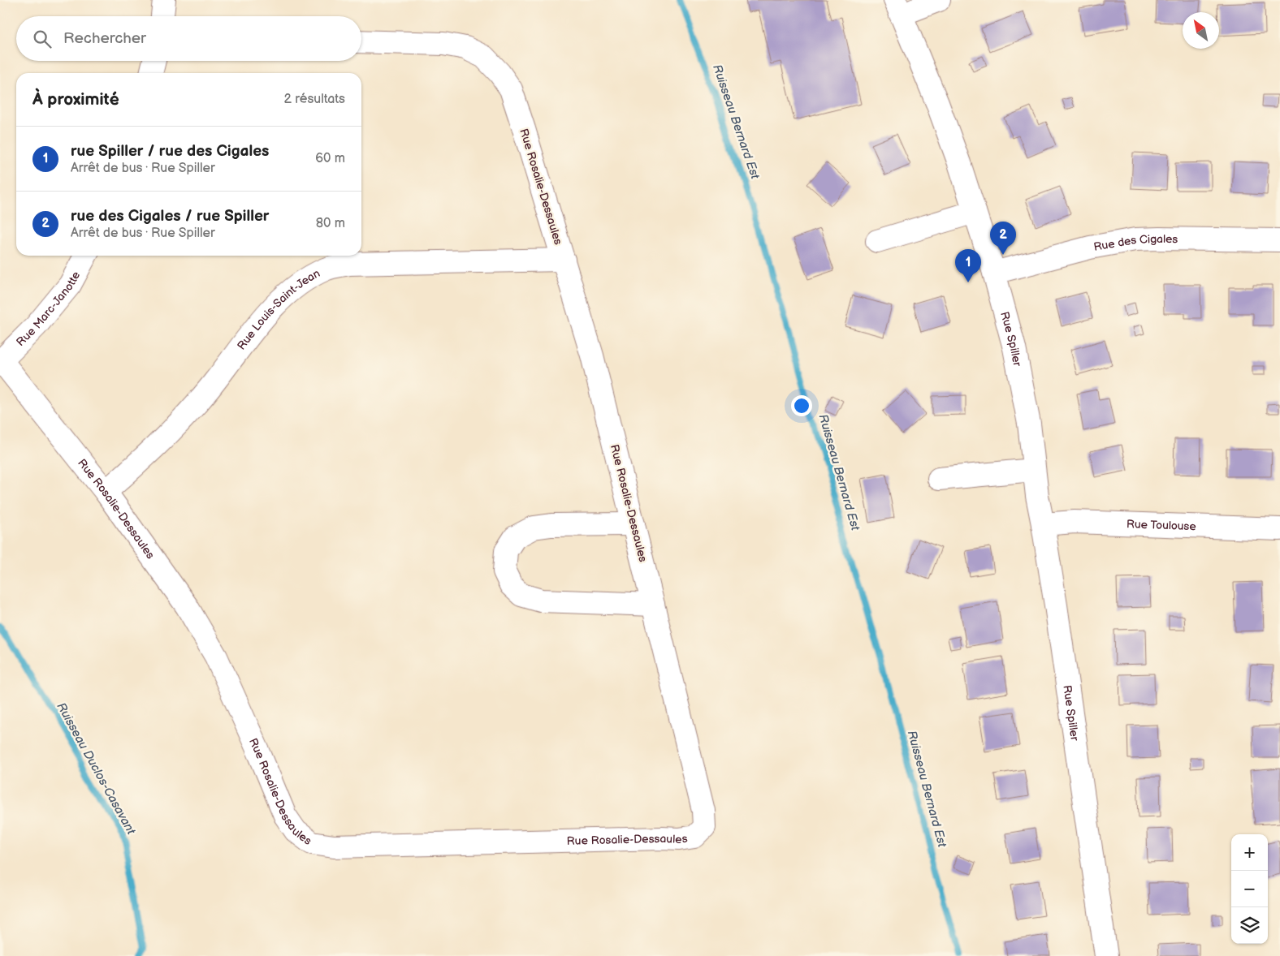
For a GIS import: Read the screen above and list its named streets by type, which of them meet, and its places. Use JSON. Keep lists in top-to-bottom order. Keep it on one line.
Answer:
{"streets":{"street":["Rue Rosalie-Dessaules","Rue des Cigales","Rue Marc-Janotte","Rue Louis-Saint-Jean","Rue Spiller","Rue Toulouse"]},"crossings":[["Rue Rosalie-Dessaules","Rue Marc-Janotte"],["Rue Rosalie-Dessaules","Rue Louis-Saint-Jean"],["Rue des Cigales","Rue Spiller"],["Rue Spiller","Rue Toulouse"]],"water":["Ruisseau Bernard Est","Ruisseau Duclos-Casavant"],"north":"top left","page":{"search":"Rechercher","heading":["À proximité","2 résultats"],"list":[{"mark":"1","name":"rue Spiller / rue des Cigales","note":"Arrêt de bus · Rue Spiller","value":"60 m"},{"mark":"2","name":"rue des Cigales / rue Spiller","note":"Arrêt de bus · Rue Spiller","value":"80 m"}],"pins":["2","1"],"map_buttons":["+","−"]}}
